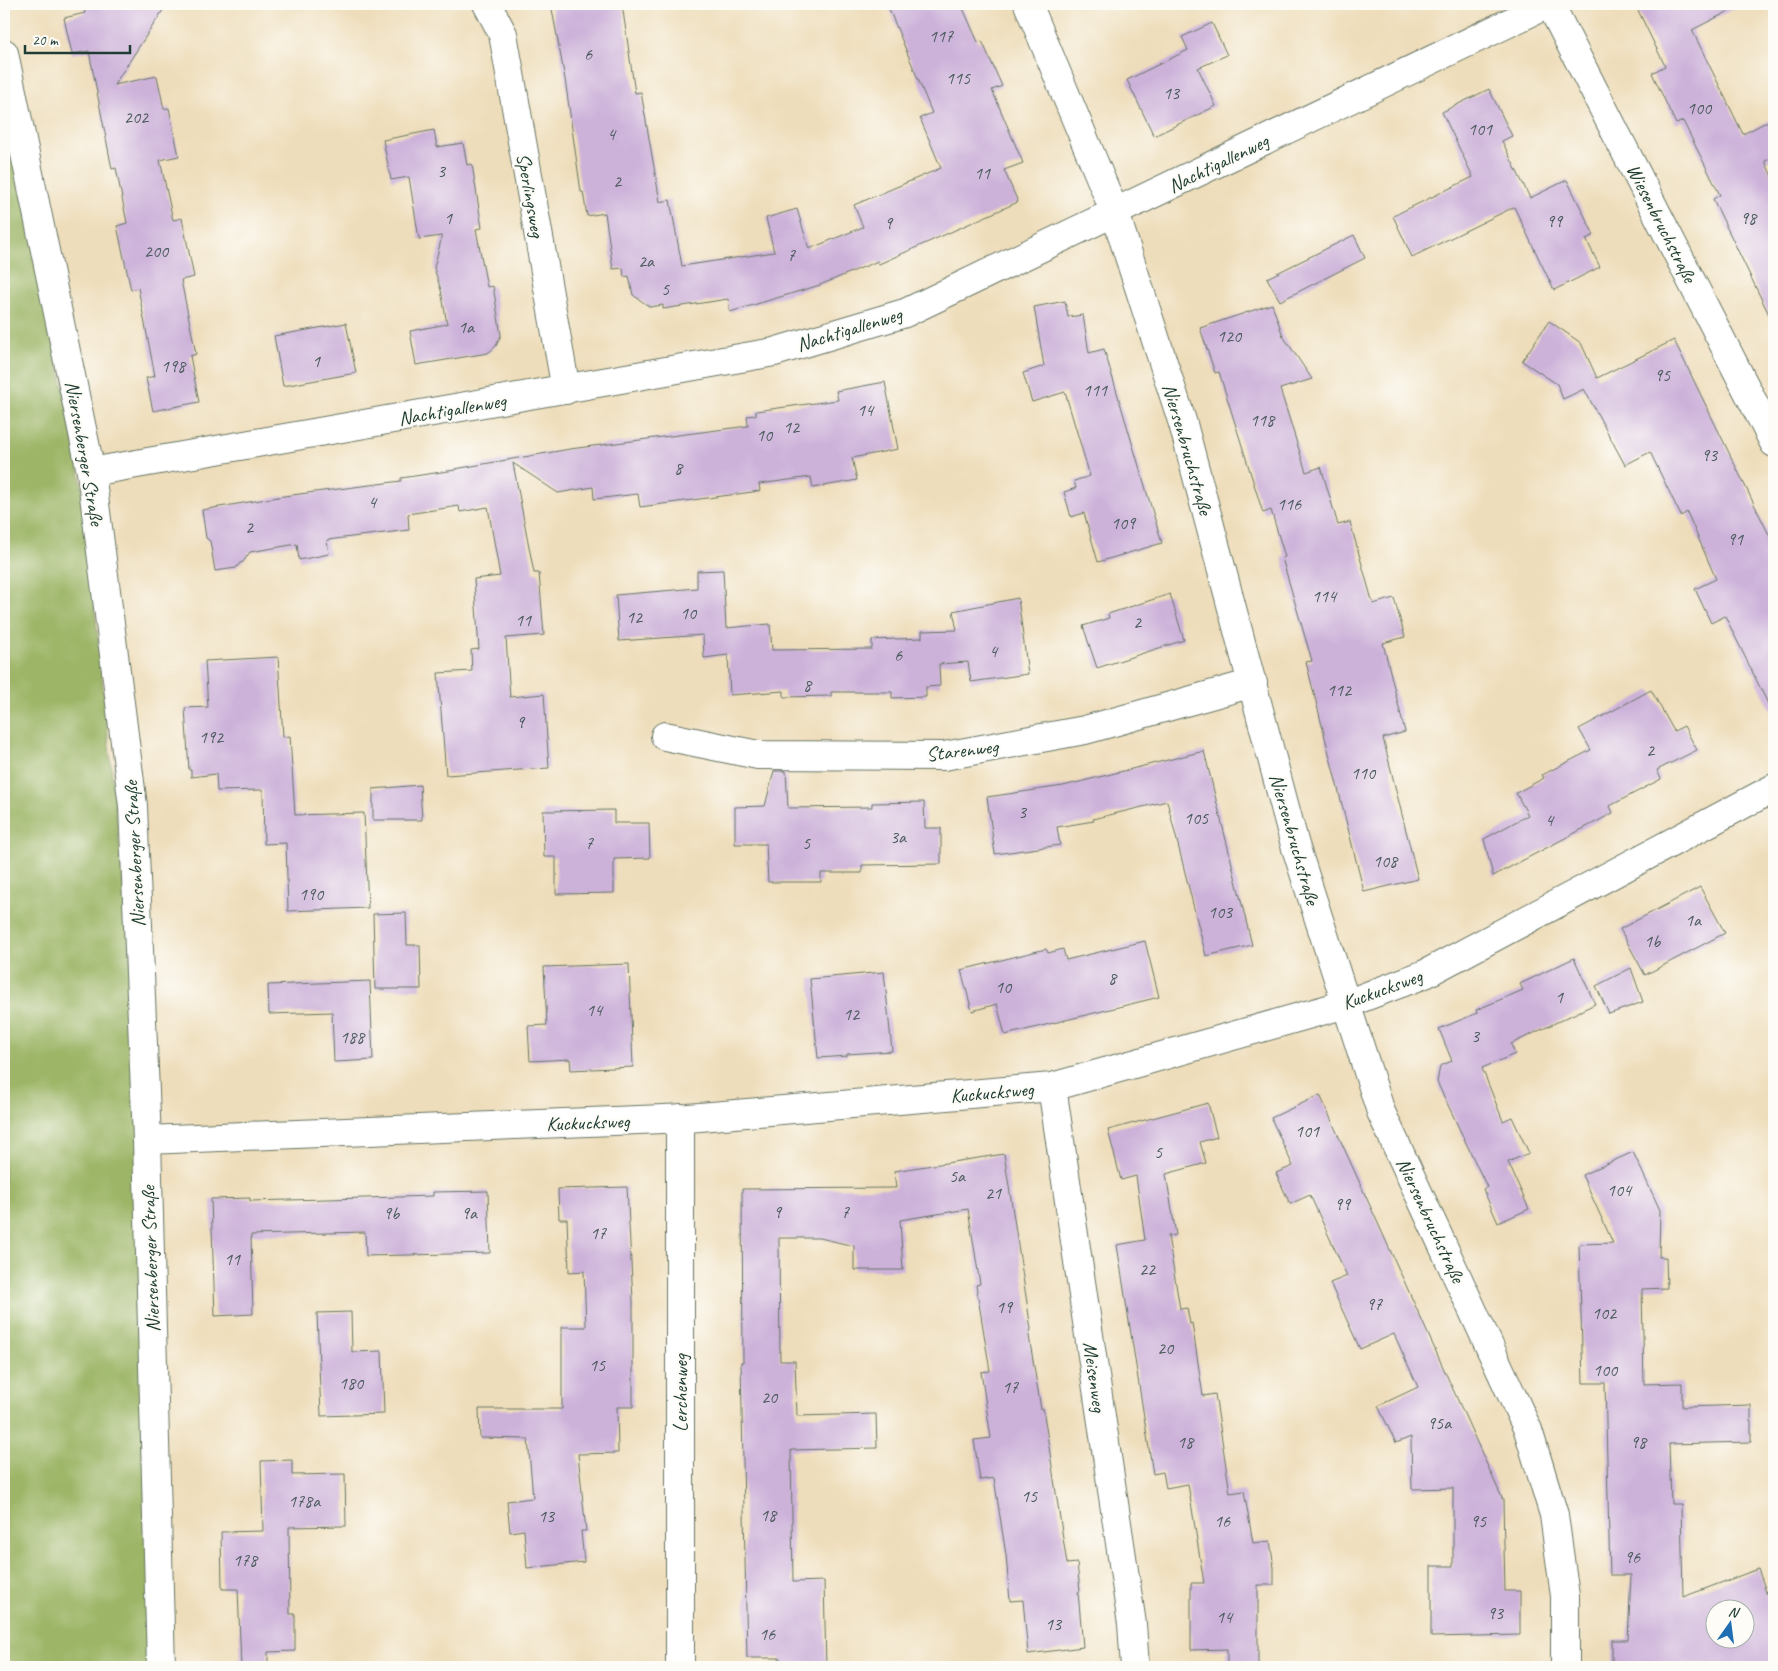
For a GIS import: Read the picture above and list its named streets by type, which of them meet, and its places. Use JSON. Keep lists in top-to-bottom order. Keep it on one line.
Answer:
{"streets":{"street":["Nachtigallenweg","Sperlingsweg","Wiesenbruchstraße","Niersenbruchstraße","Niersenberger Straße","Starenweg","Kuckucksweg","Meisenweg","Lerchenweg"]},"crossings":[["Nachtigallenweg","Sperlingsweg"],["Nachtigallenweg","Wiesenbruchstraße"],["Nachtigallenweg","Niersenbruchstraße"],["Nachtigallenweg","Niersenberger Straße"],["Niersenbruchstraße","Starenweg"],["Niersenbruchstraße","Kuckucksweg"],["Niersenberger Straße","Kuckucksweg"],["Kuckucksweg","Meisenweg"],["Kuckucksweg","Lerchenweg"]],"house_numbers":["117","6","115","13","100","202","101","4","3","11","2","1","98","99","9","200","7","2a","5","1a","120","1","198","95","111","14","118","12","10","93","8","4","116","109","2","91","114","10","12","11","2","4","6","8","112","9","192","2","110","3","105","4","3a","7","5","108","190","103","1a","1b","8","10","1","14","12","3","188","101","5","5a","104","21","99","9","7","9b","9a","17","11","22","97","19","102","20","15","100","180","17","20","95a","18","98","15","178a","18","13","16","95","96","178","93","14","13","16"],"scale_bar":"20 m","north":"top"}
